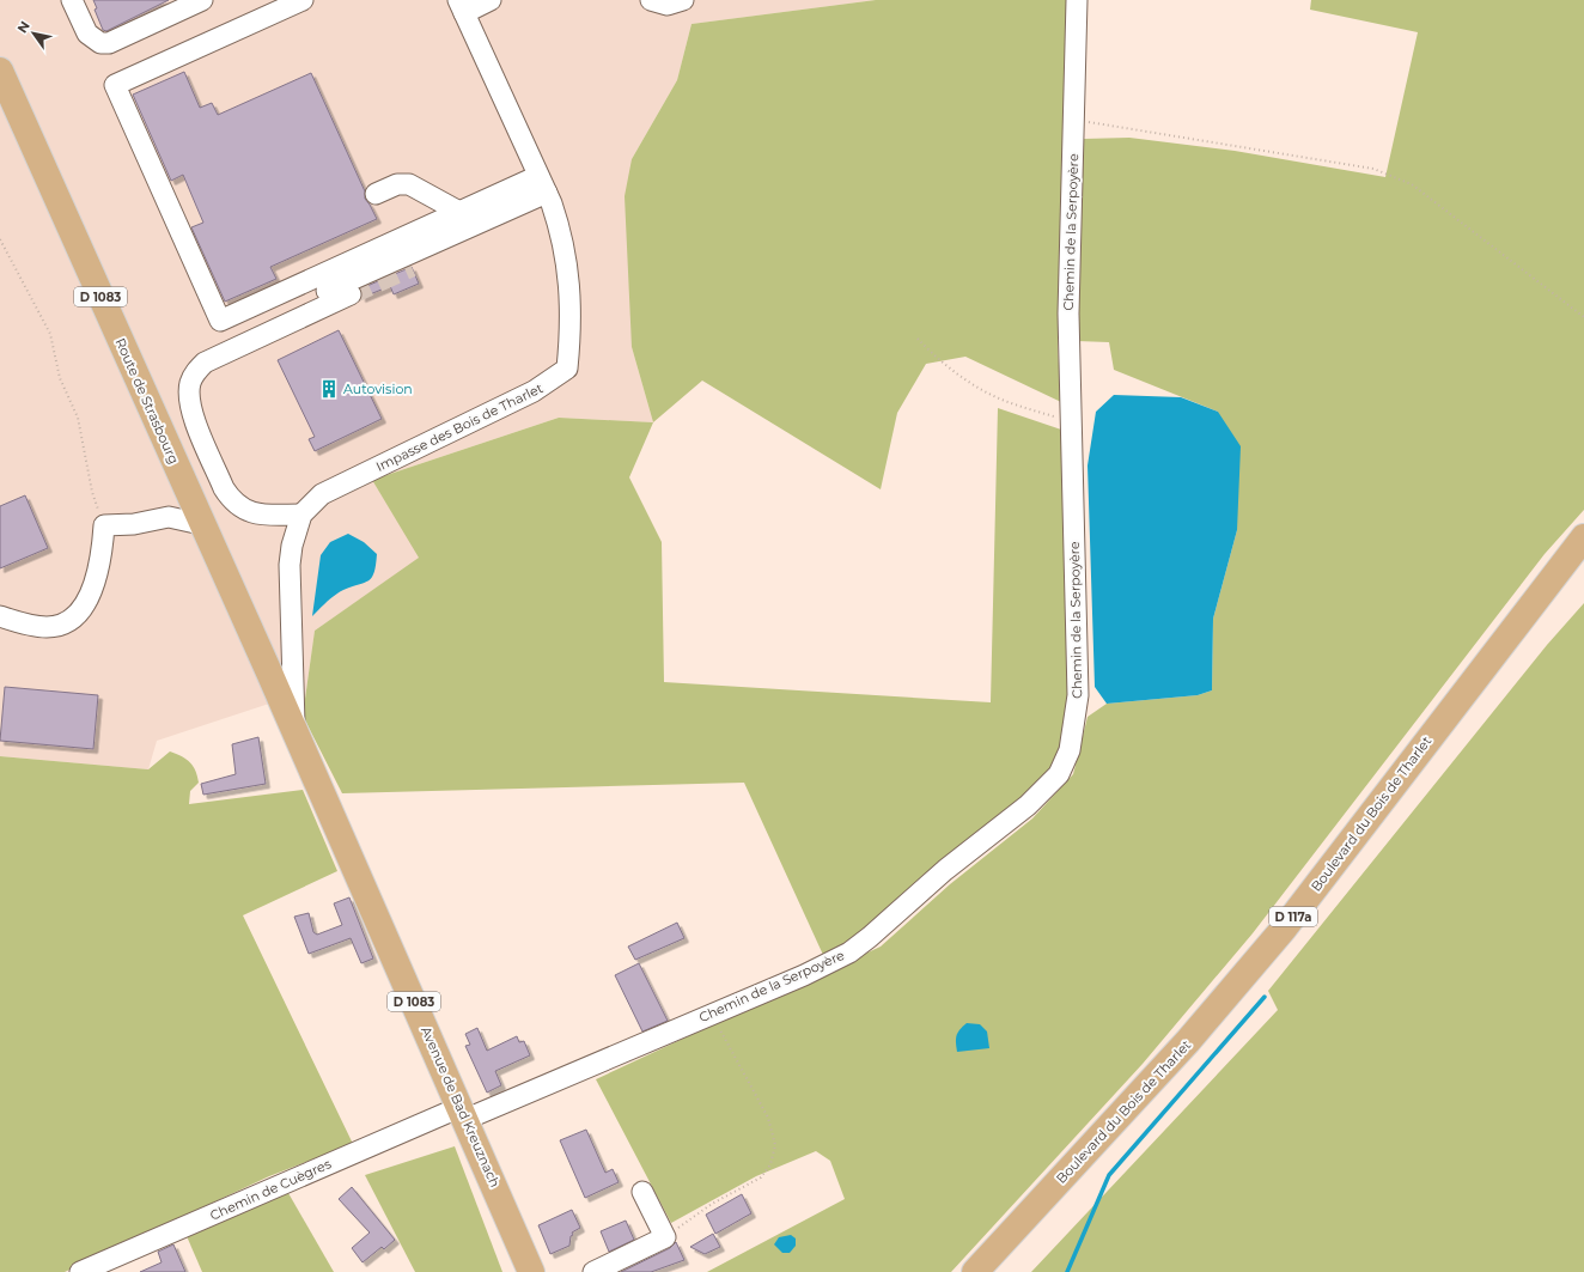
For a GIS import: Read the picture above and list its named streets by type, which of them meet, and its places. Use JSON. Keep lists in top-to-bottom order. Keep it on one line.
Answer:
{"streets":{"main road":["D 1083","Route de Strasbourg","Boulevard du Bois de Tharlet","D 117a","Avenue de Bad Kreuznach"],"street":["Chemin de la Serpoyère","Impasse des Bois de Tharlet","Chemin de Cuègres"]},"crossings":[["Chemin de la Serpoyère","Avenue de Bad Kreuznach"],["Chemin de la Serpoyère","Chemin de Cuègres"],["Route de Strasbourg","Impasse des Bois de Tharlet"],["Route de Strasbourg","Avenue de Bad Kreuznach"],["Impasse des Bois de Tharlet","Avenue de Bad Kreuznach"],["Avenue de Bad Kreuznach","Chemin de Cuègres"]],"places":{"building":["Autovision"]},"north":"top left"}
